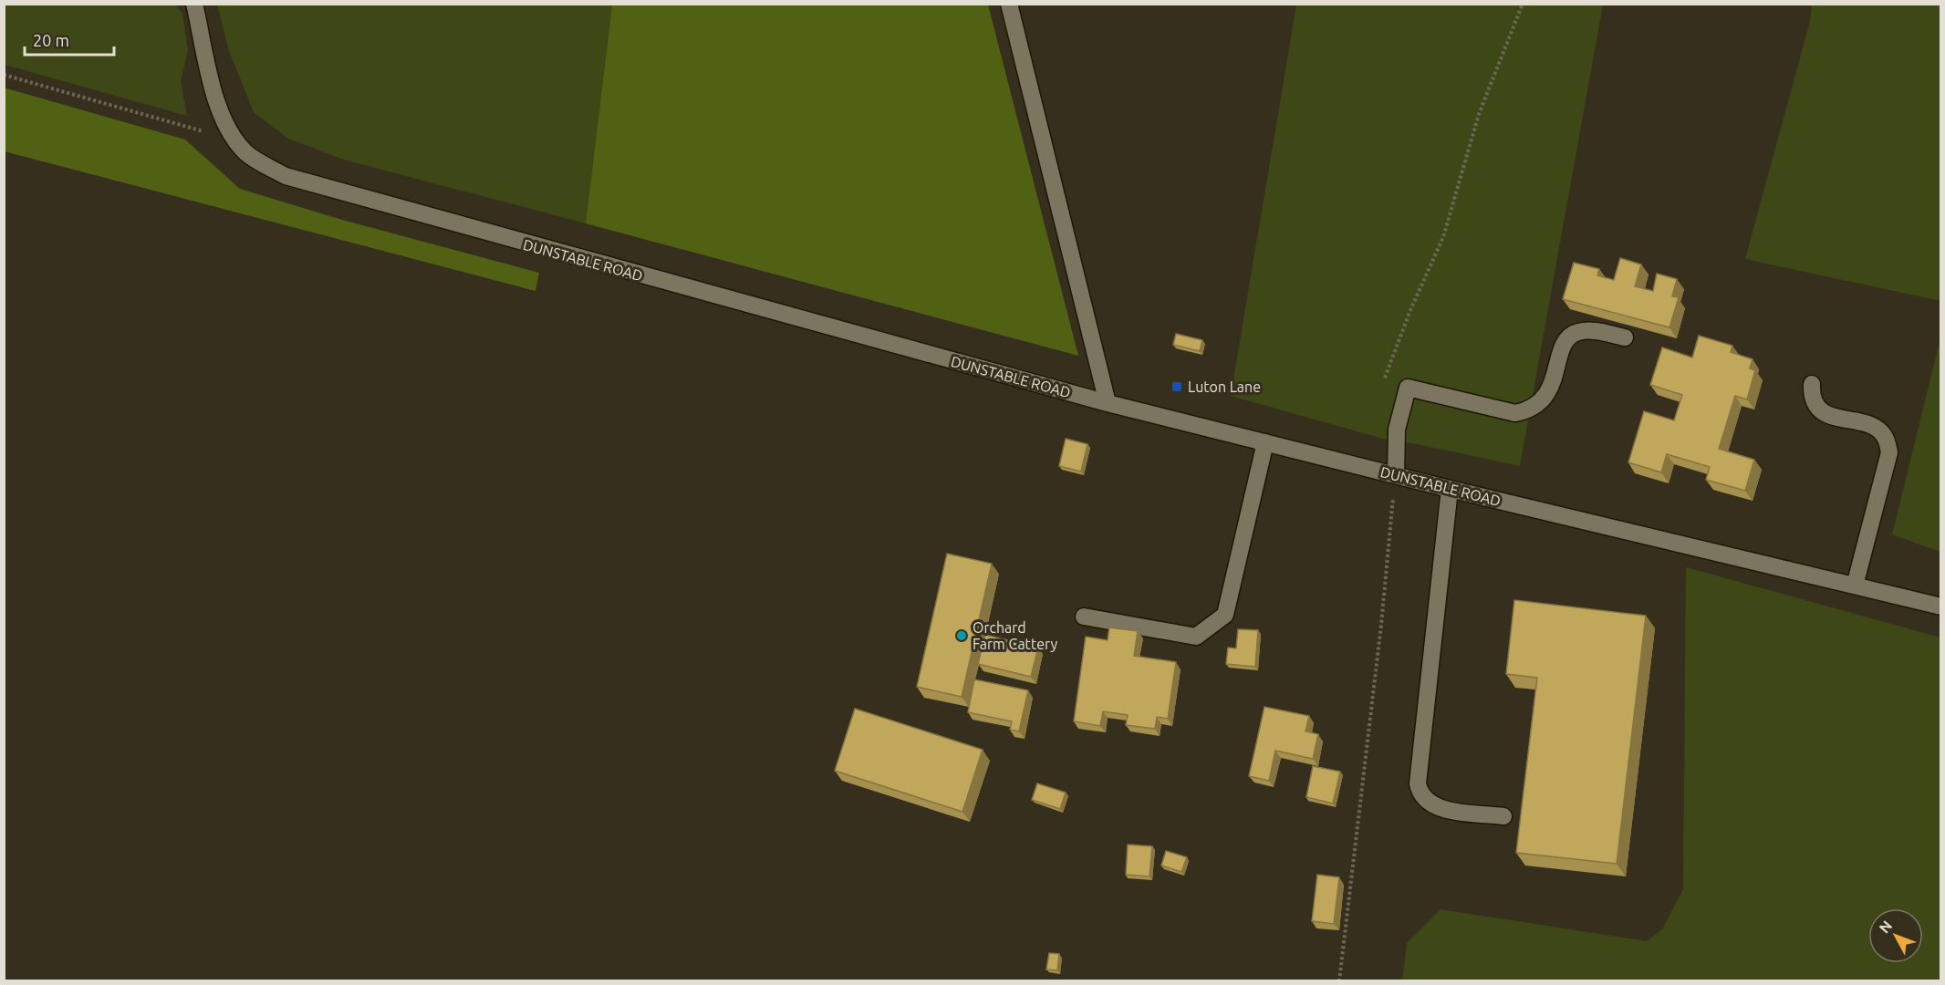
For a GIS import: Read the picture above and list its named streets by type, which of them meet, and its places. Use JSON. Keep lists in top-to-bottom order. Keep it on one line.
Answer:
{"streets":{"street":["DUNSTABLE ROAD"]},"places":{"transit":["Luton Lane"],"other":["Orchard Farm Cattery"]},"scale_bar":"20 m","north":"top left"}
